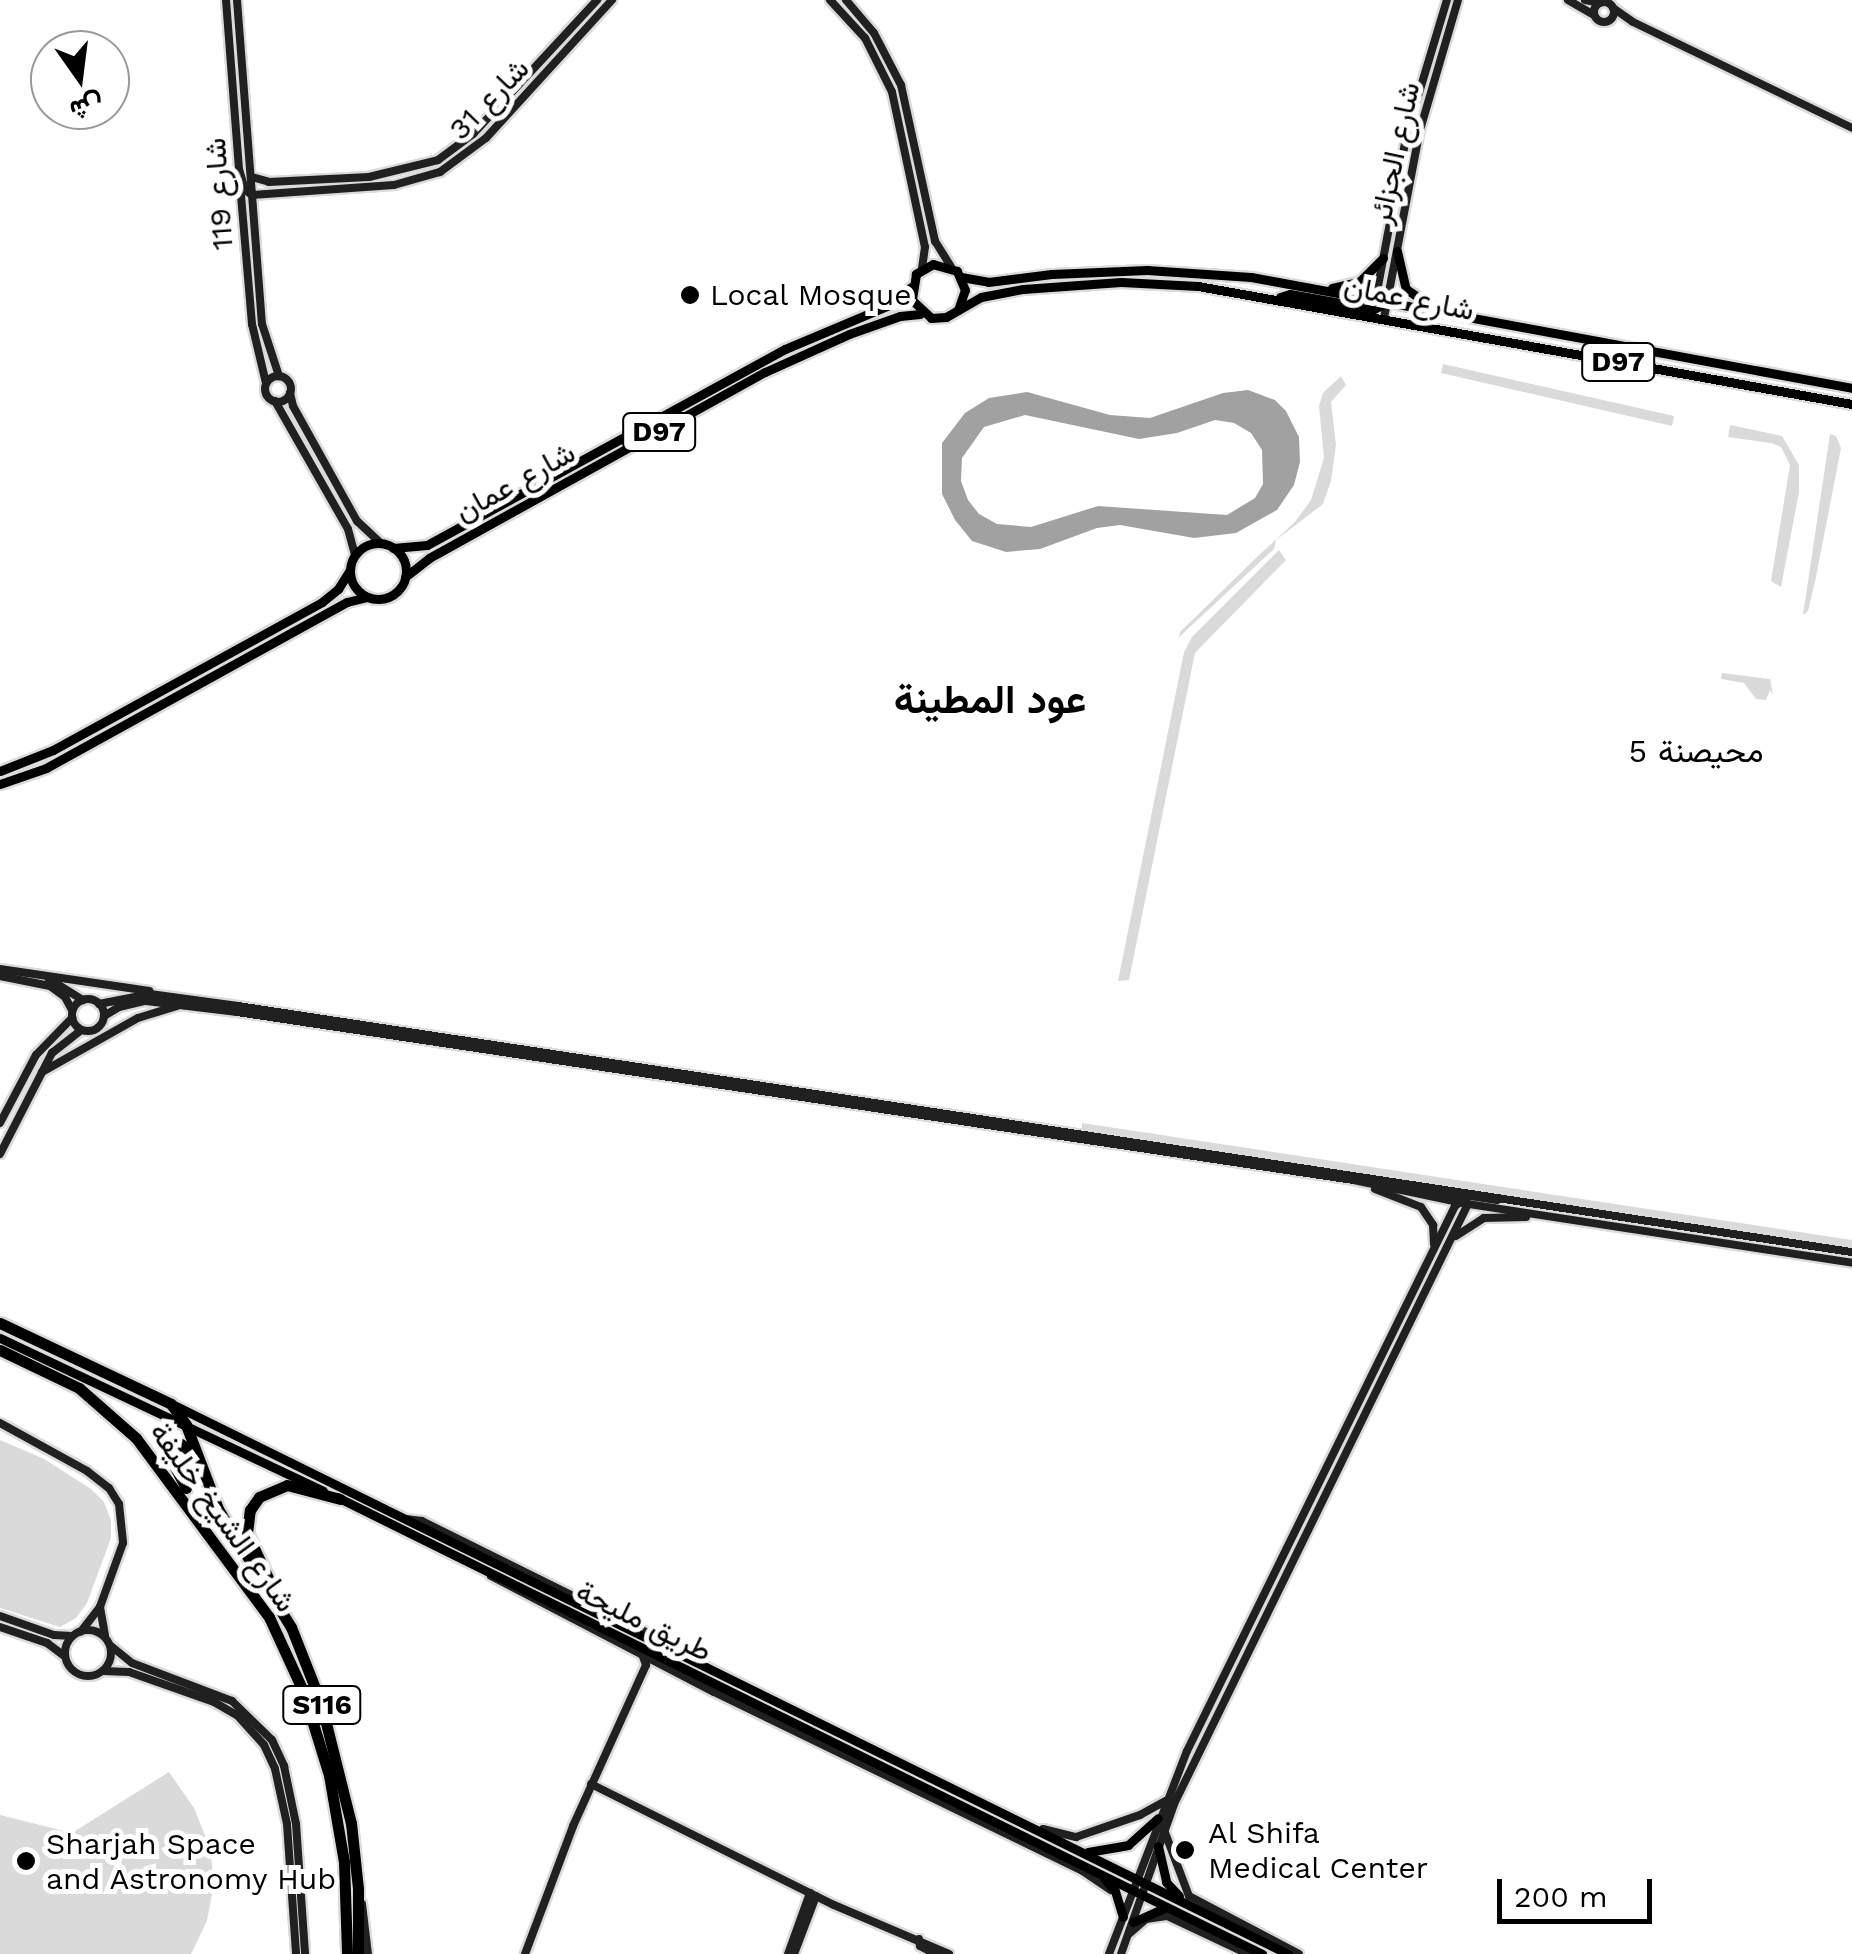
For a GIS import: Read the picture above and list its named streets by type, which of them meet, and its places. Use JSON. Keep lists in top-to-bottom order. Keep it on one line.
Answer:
{"streets":{"highway":["شارع الشيخ خليفة","S116"],"main road":["شارع عمان","D97","طريق مليحة"],"street":["شارع 31","شارع الجزائر","شارع 119"]},"crossings":[["شارع 31","شارع 119"],["شارع الجزائر","شارع عمان"],["شارع الشيخ خليفة","طريق مليحة"]],"districts":["عود المطينة","محيصنة 5"],"places":["Local Mosque","Al Shifa Medical Center","Sharjah Space and Astronomy Hub"],"scale_bar":"200 m","north":"bottom"}
